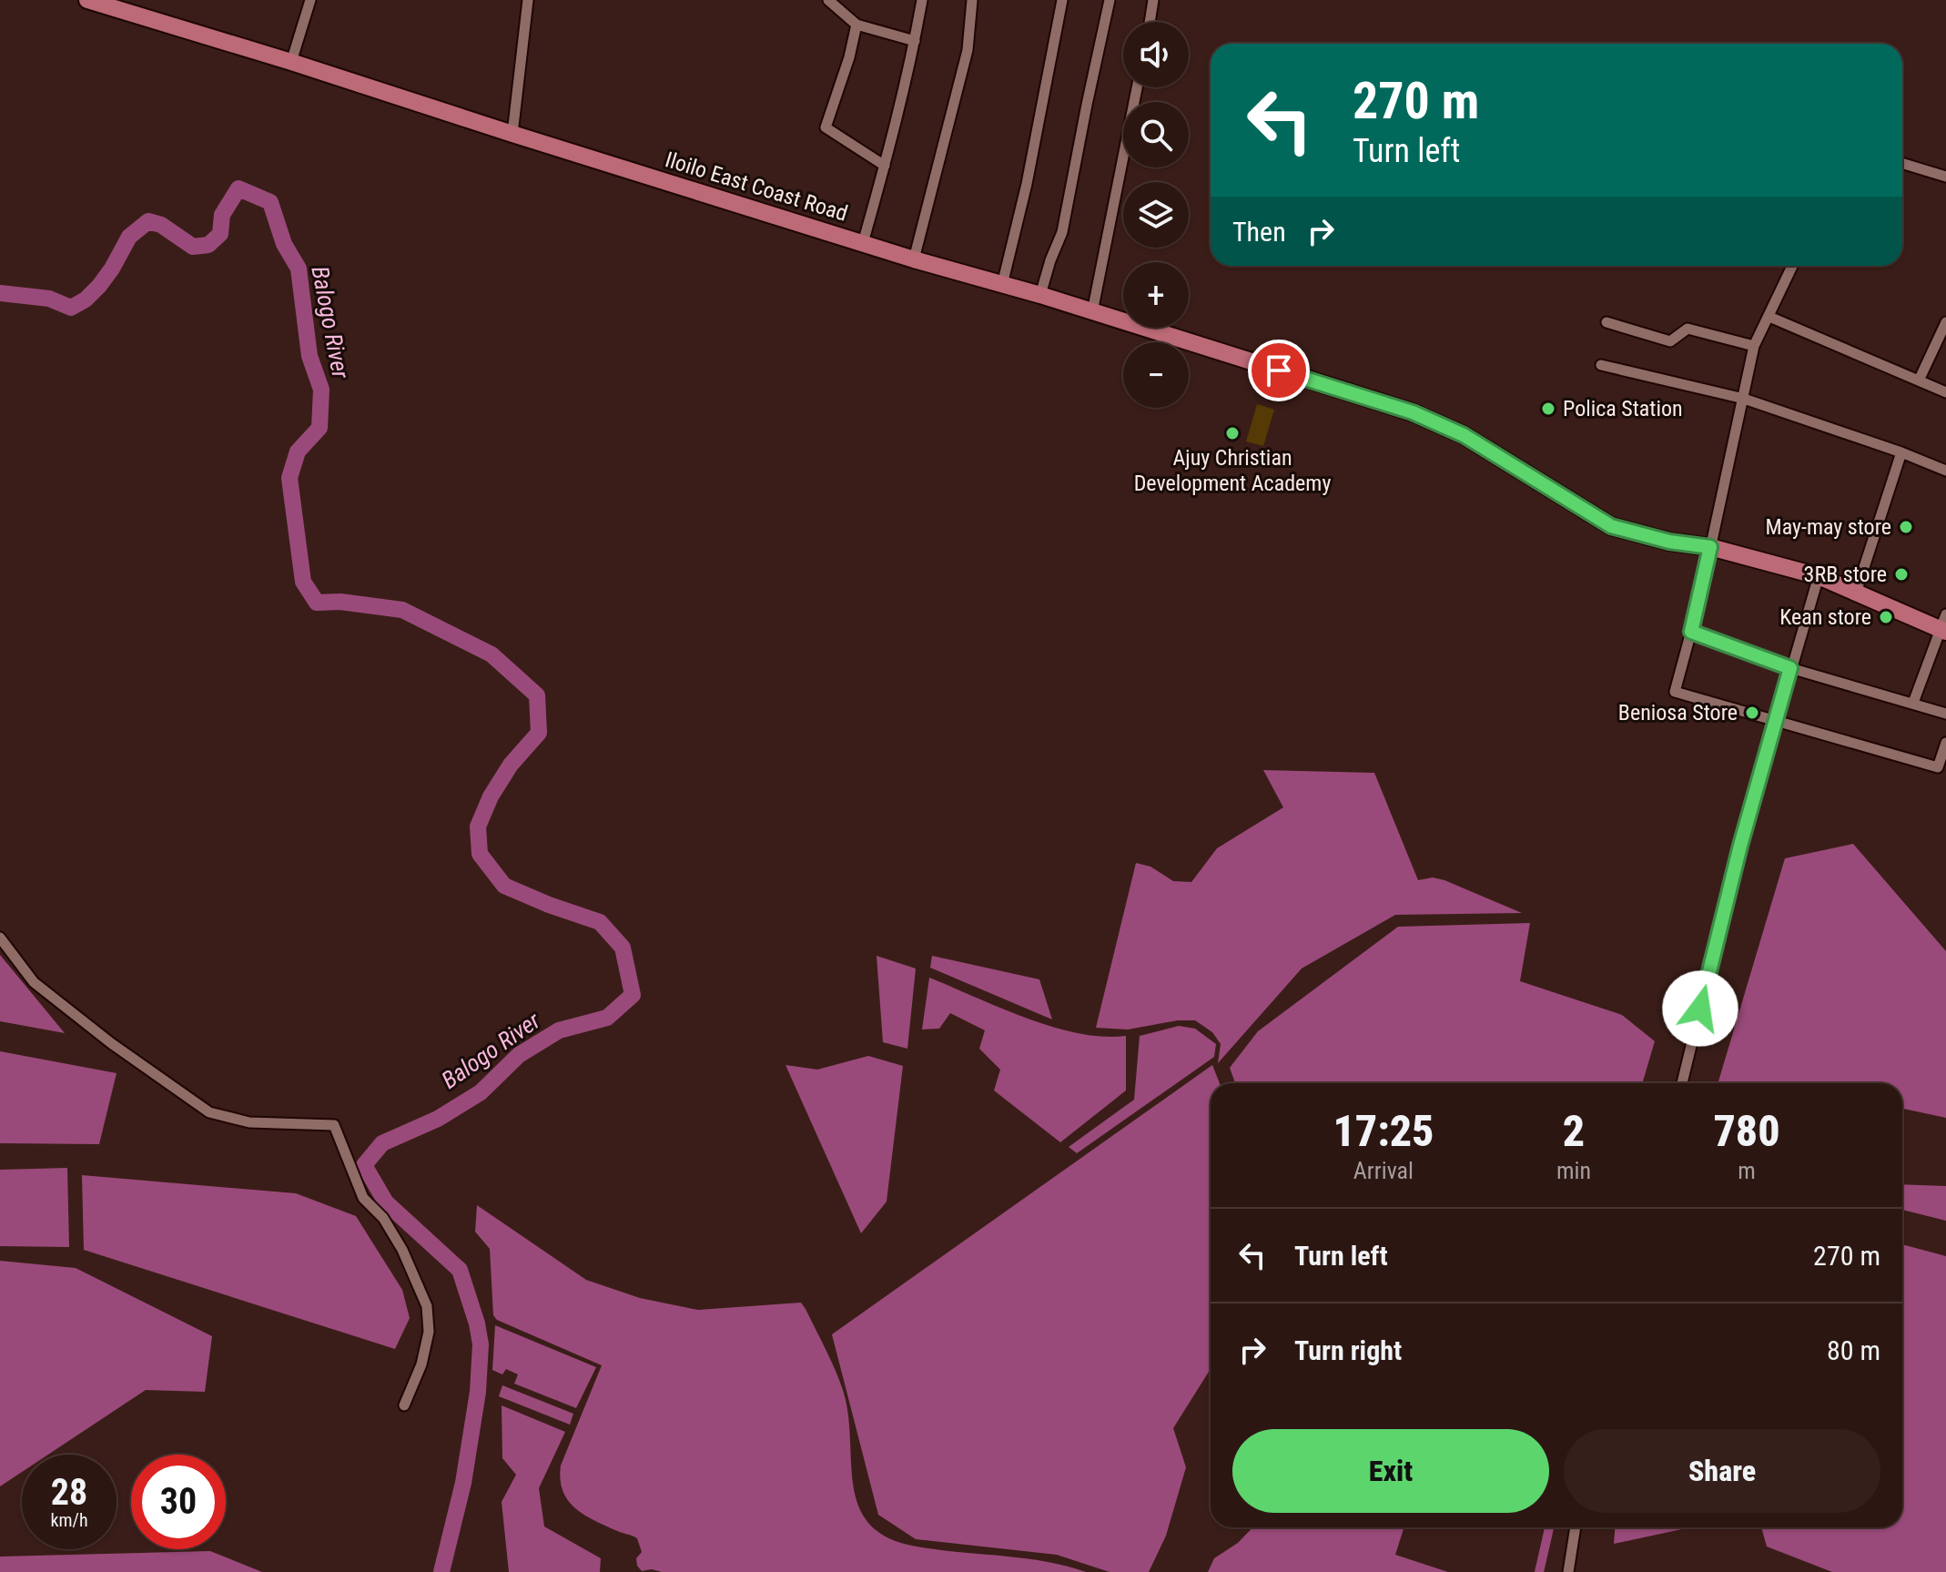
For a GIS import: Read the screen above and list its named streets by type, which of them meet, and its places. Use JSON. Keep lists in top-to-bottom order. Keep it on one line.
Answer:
{"streets":{"main road":["Iloilo East Coast Road"]},"water":["Balogo River"],"places":["Polica Station","Ajuy Christian Development Academy","May-may store","3RB store","Kean store","Beniosa Store"],"page":{"map_buttons":["+","−"],"turn":["270 m","Turn left"],"then":"Then","eta":["17:25","Arrival","2","min","780","m"],"list":[{"name":"Turn left","value":"270 m"},{"name":"Turn right","value":"80 m"}],"buttons":["Exit","Share"],"speed":"28 km/h","limit":"30"}}
